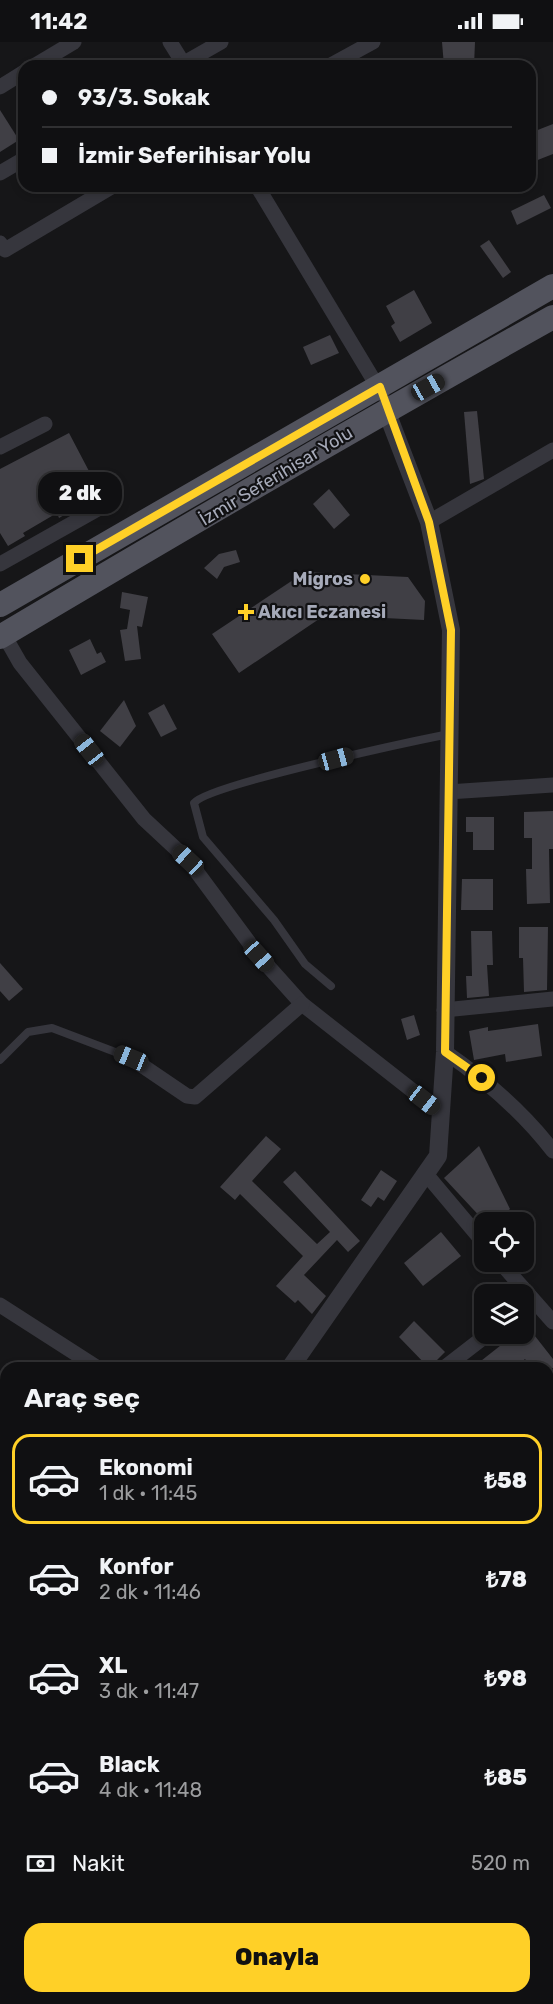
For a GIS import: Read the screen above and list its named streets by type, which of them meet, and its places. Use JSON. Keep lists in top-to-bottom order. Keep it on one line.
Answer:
{"streets":{"main road":["İzmir Seferihisar Yolu"]},"places":{"other":["Migros"],"health":["Akıcı Eczanesi"]},"page":{"status":"11:42","banner":["93/3. Sokak","İzmir Seferihisar Yolu"],"bubble":"2 dk","heading":"Araç seç","list":[{"name":"Ekonomi","note":"1 dk · 11:45","value":"₺58"},{"name":"Konfor","note":"2 dk · 11:46","value":"₺78"},{"name":"XL","note":"3 dk · 11:47","value":"₺98"},{"name":"Black","note":"4 dk · 11:48","value":"₺85"}],"pay":["Nakit","520 m"],"buttons":"Onayla"}}
